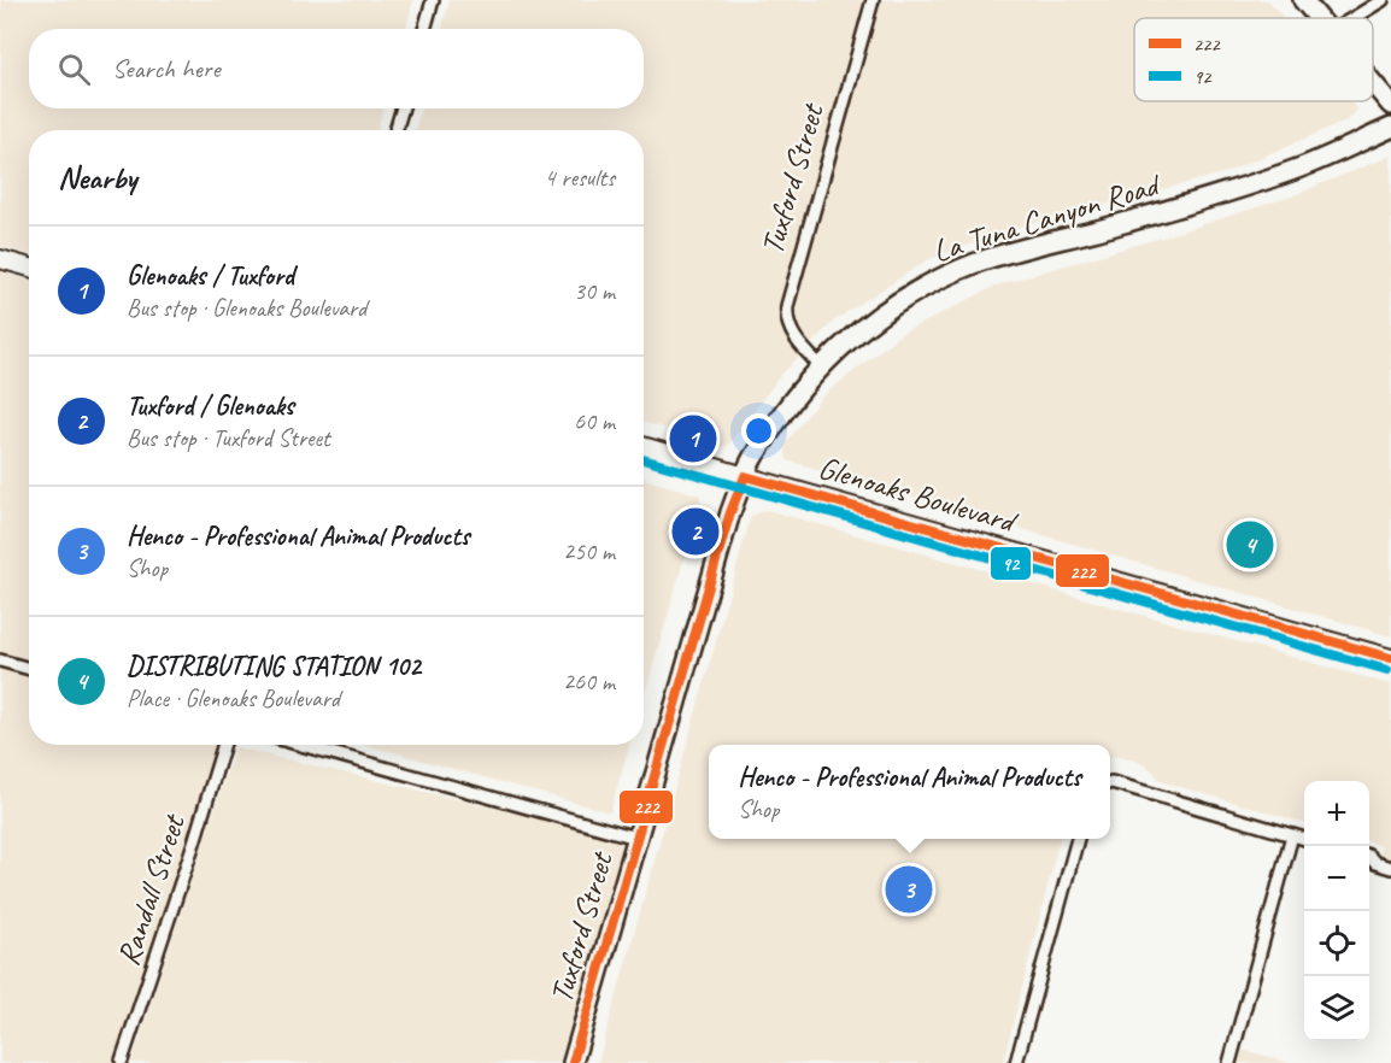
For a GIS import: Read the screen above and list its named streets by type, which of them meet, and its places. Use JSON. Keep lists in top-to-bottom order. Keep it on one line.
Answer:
{"streets":{"main road":["Tuxford Street","La Tuna Canyon Road","Glenoaks Boulevard"],"street":["Randall Street"]},"crossings":[["Tuxford Street","La Tuna Canyon Road"],["Tuxford Street","Glenoaks Boulevard"],["La Tuna Canyon Road","Glenoaks Boulevard"]],"lines":["transit line 92","transit line 222"],"legend":["222","92"],"page":{"search":"Search here","heading":["Nearby","4 results"],"list":[{"mark":"1","name":"Glenoaks / Tuxford","note":"Bus stop · Glenoaks Boulevard","value":"30 m"},{"mark":"2","name":"Tuxford / Glenoaks","note":"Bus stop · Tuxford Street","value":"60 m"},{"mark":"3","name":"Henco - Professional Animal Products","note":"Shop","value":"250 m"},{"mark":"4","name":"DISTRIBUTING STATION 102","note":"Place · Glenoaks Boulevard","value":"260 m"}],"pins":["1","2","4","3"],"popup":["Henco - Professional Animal Products","Shop"],"map_buttons":["+","−"]}}
